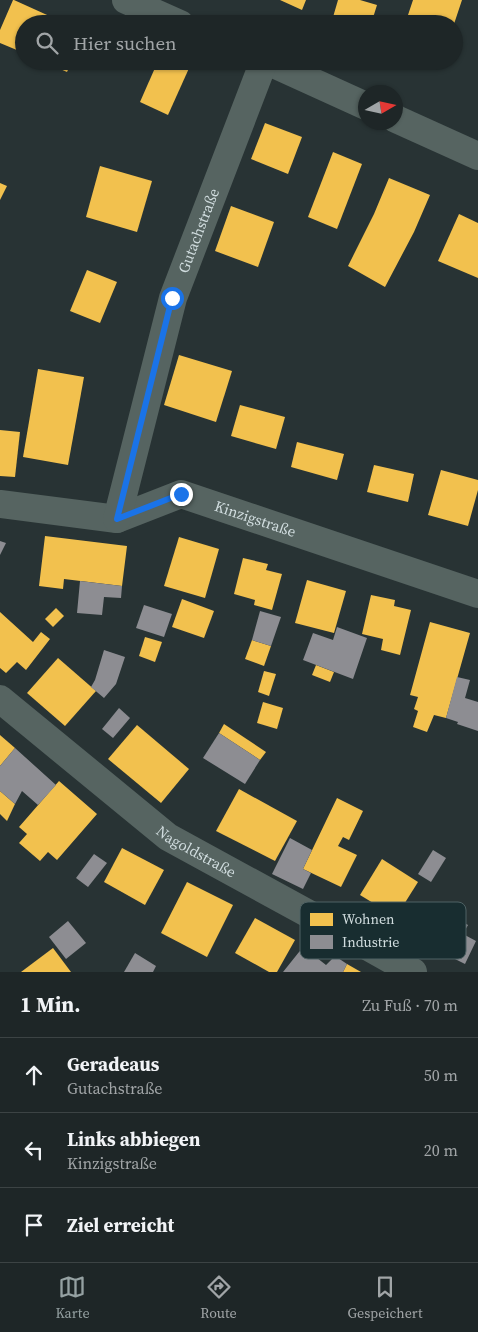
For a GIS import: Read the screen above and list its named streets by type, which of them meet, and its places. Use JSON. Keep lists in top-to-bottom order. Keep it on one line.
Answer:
{"streets":{"street":["Gutachstraße","Kinzigstraße","Nagoldstraße"]},"crossings":[["Gutachstraße","Kinzigstraße"]],"legend":["Wohnen","Industrie"],"north":"right","page":{"search":"Hier suchen","heading":["1 Min.","Zu Fuß · 70 m"],"list":[["Geradeaus","Gutachstraße","50 m"],["Links abbiegen","Kinzigstraße","20 m"],"Ziel erreicht"],"nav":["Karte","Route","Gespeichert"]}}
